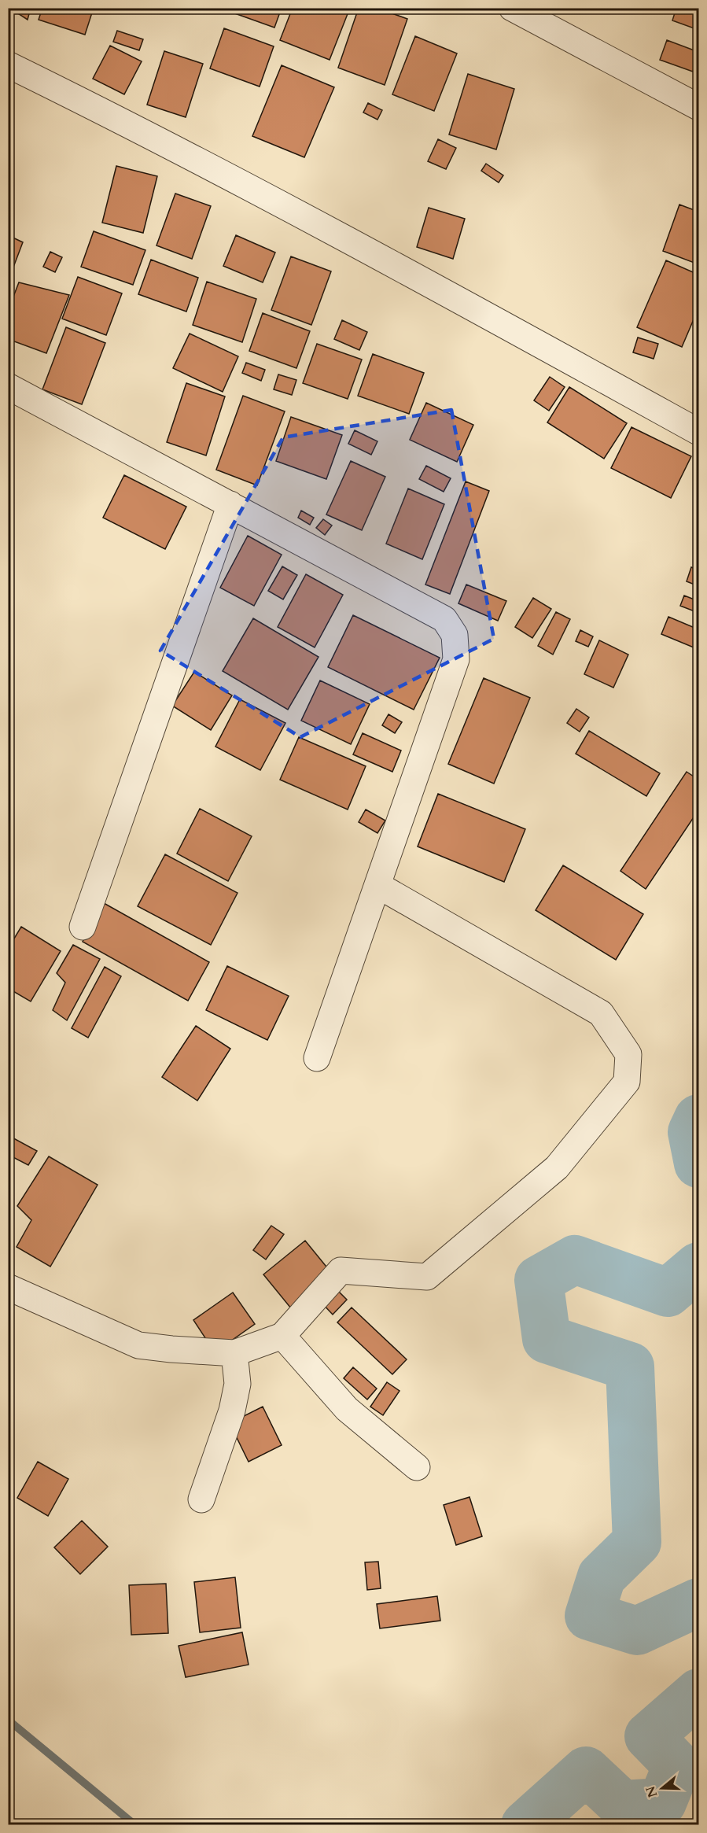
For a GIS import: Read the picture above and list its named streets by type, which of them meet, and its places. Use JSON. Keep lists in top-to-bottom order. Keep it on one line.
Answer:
{"north":"left"}
